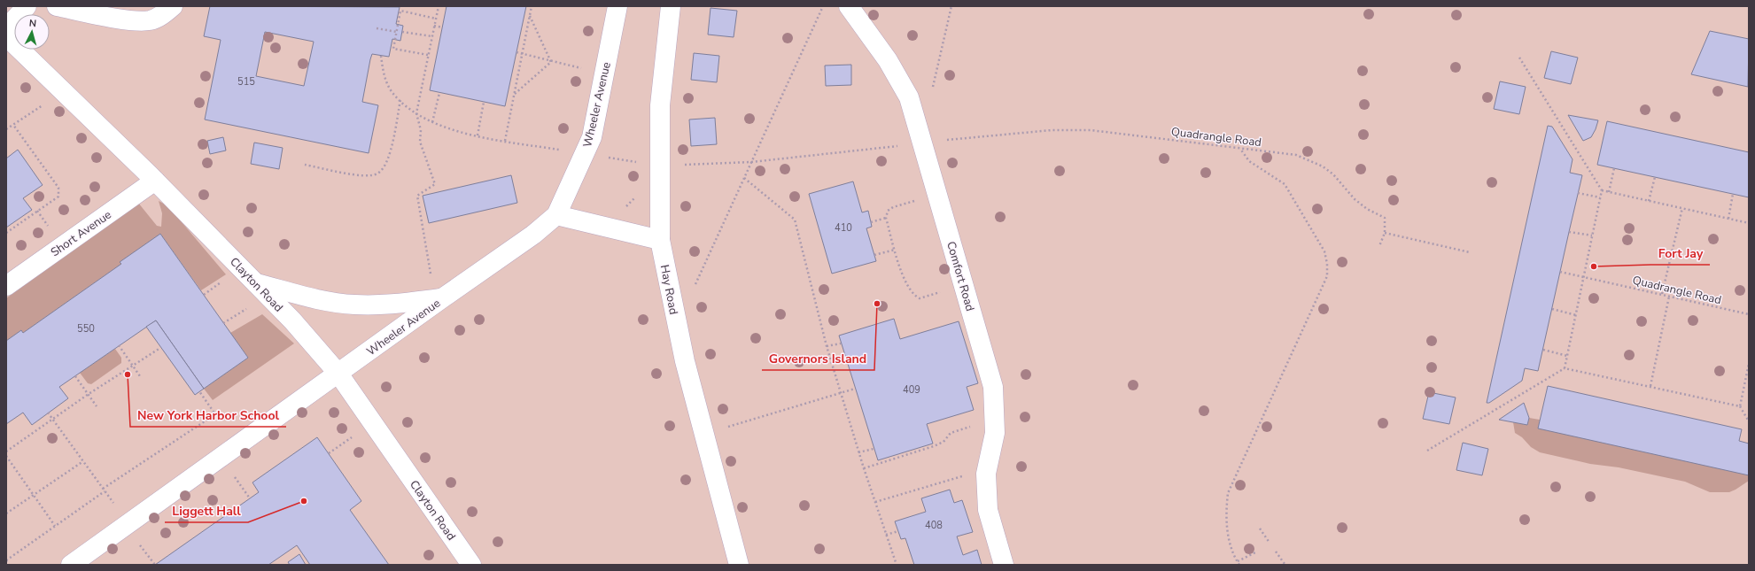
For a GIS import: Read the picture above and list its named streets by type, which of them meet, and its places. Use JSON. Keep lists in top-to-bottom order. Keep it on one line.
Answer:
{"streets":{"street":["Wheeler Avenue","Short Avenue","Comfort Road","Clayton Road","Hay Road"],"path":["Quadrangle Road"]},"crossings":[["Wheeler Avenue","Quadrangle Road"],["Wheeler Avenue","Clayton Road"],["Quadrangle Road","Comfort Road"],["Quadrangle Road","Hay Road"],["Short Avenue","Clayton Road"]],"places":["Fort Jay","Governors Island","New York Harbor School","Liggett Hall"],"house_numbers":["515","410","550","409","408"],"north":"top"}
